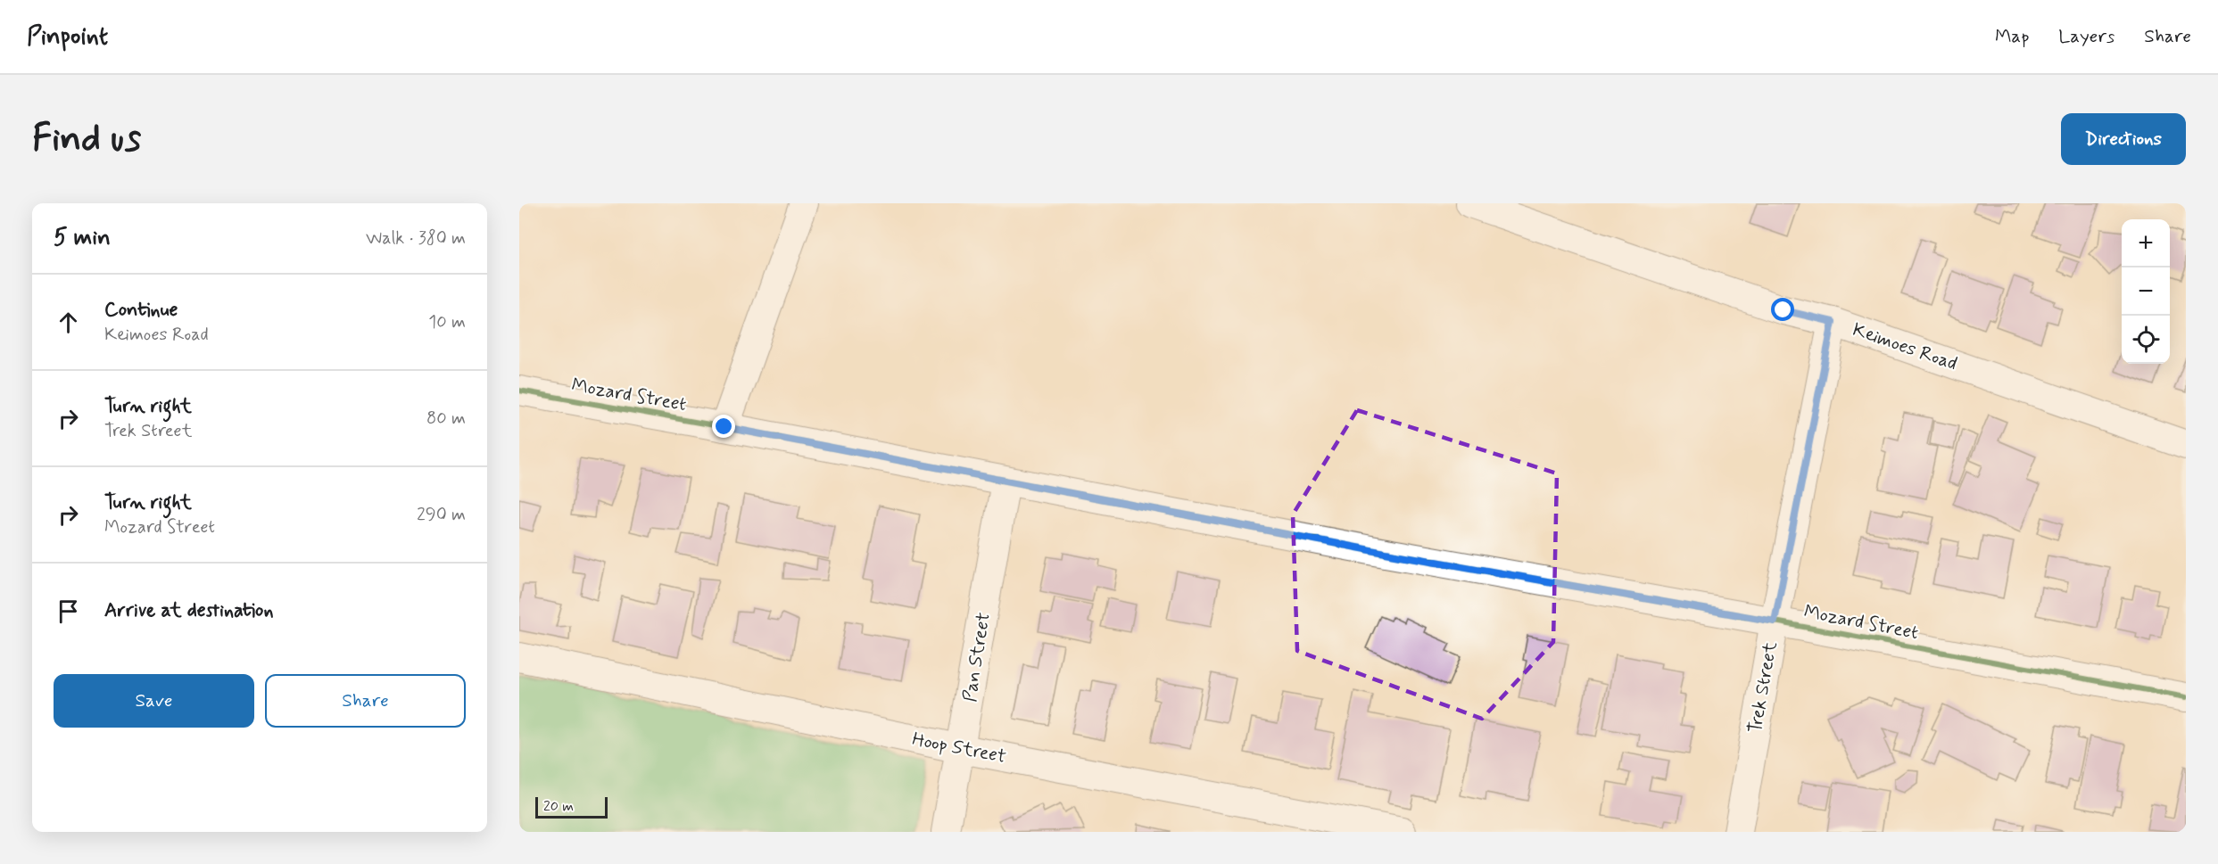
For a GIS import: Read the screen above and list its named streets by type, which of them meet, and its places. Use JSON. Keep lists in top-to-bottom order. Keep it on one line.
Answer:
{"streets":{"street":["Keimoes Road","Mozard Street","Pan Street","Trek Street","Hoop Street"]},"crossings":[["Keimoes Road","Trek Street"],["Mozard Street","Pan Street"],["Mozard Street","Trek Street"],["Pan Street","Hoop Street"]],"scale_bar":"20 m","page":{"header":"Pinpoint","nav":["Map","Layers","Share"],"buttons":["Directions",["Save","Share"]],"title":"Find us","heading":["5 min","Walk · 380 m"],"map_buttons":["+","−"],"list":[["Continue","Keimoes Road","10 m"],["Turn right","Trek Street","80 m"],["Turn right","Mozard Street","290 m"],"Arrive at destination"],"scale":"20 m"}}
